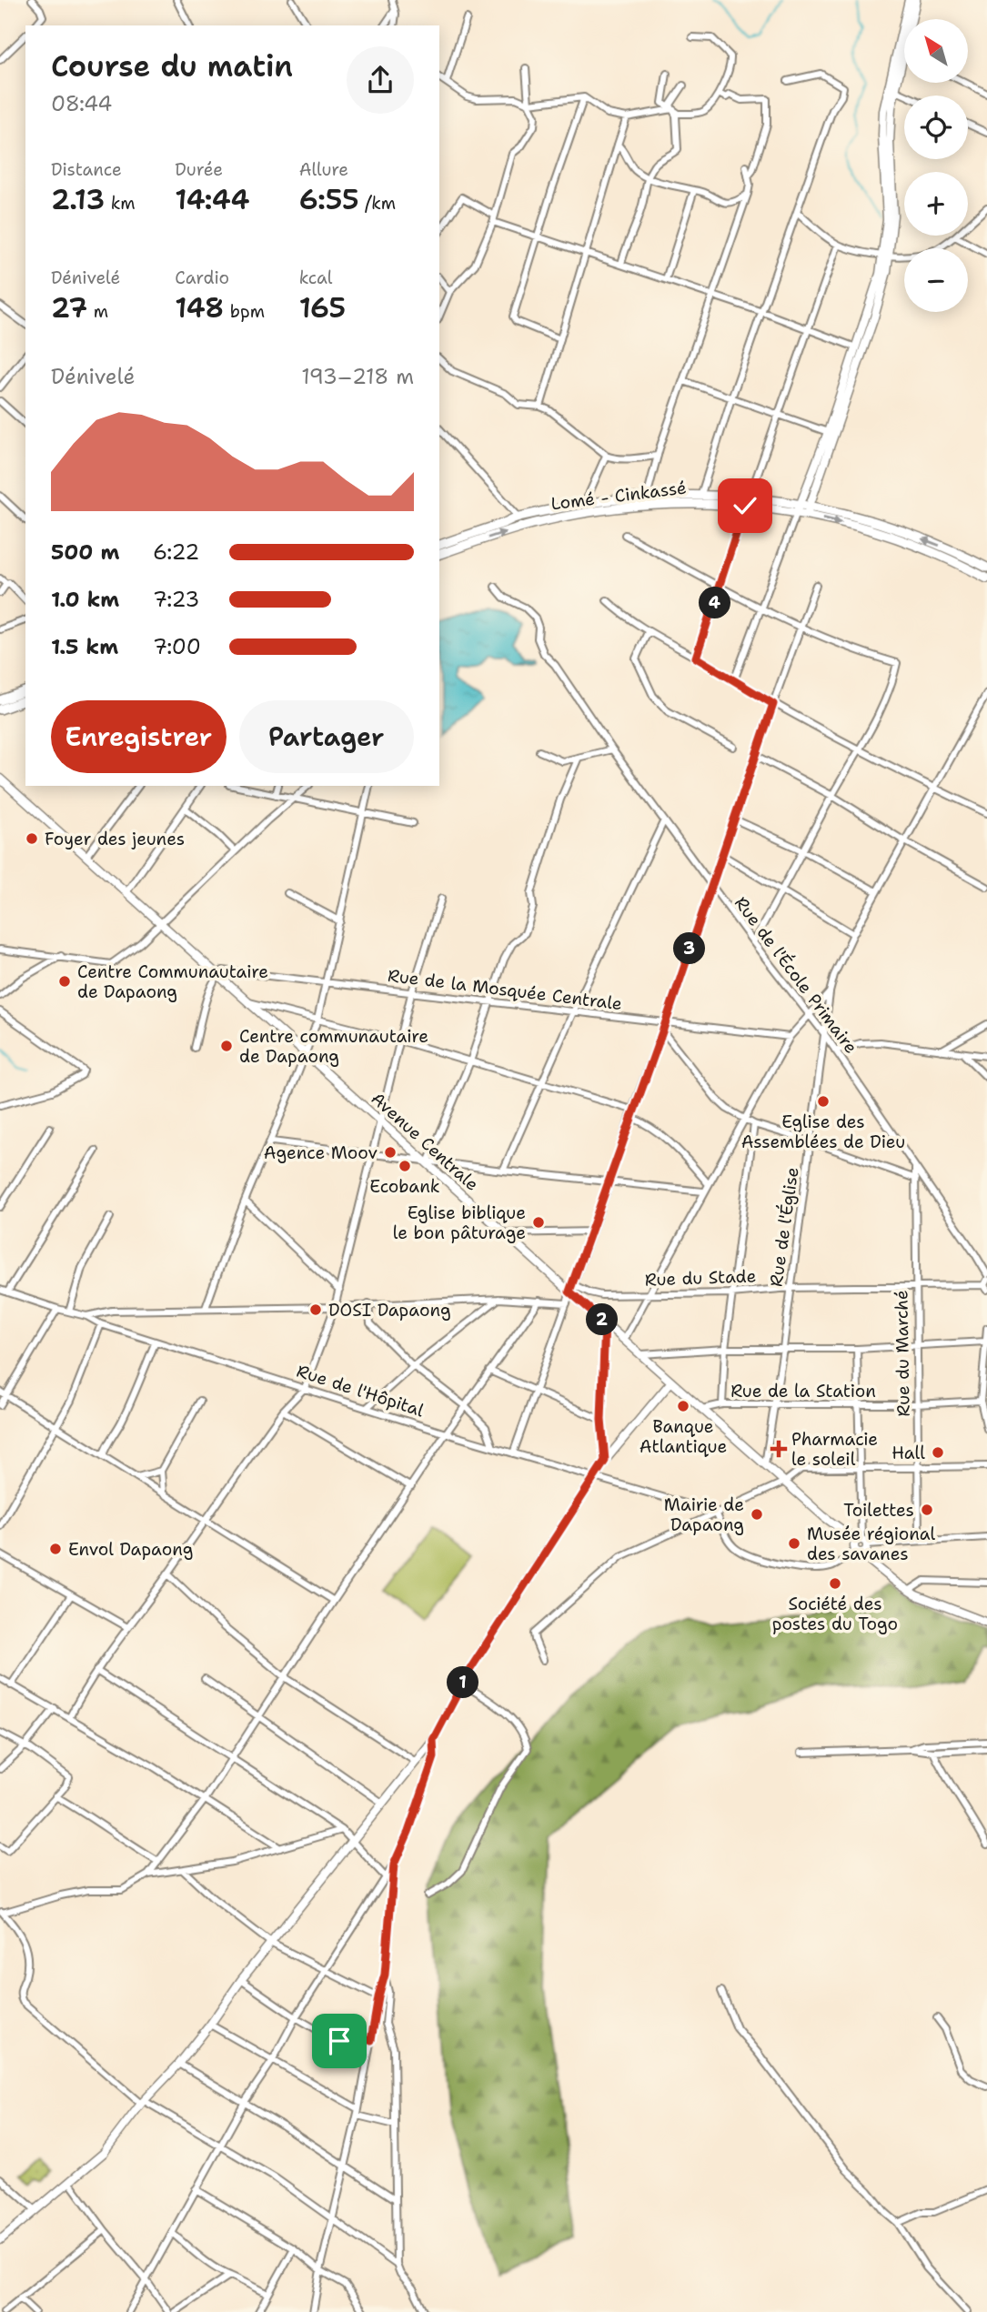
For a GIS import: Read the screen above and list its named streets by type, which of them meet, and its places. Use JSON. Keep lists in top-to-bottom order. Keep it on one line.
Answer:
{"streets":{"highway":["Lomé - Cinkassé"],"main road":["Avenue Centrale"],"street":["Rue de l'École Primaire","Rue de la Mosquée Centrale","Rue de l'Église","Rue du Stade","Rue du Marché","Rue de l'Hôpital","Rue de la Station"]},"crossings":[["Rue de l'École Primaire","Rue de l'Église"],["Rue de l'École Primaire","Rue du Marché"],["Rue de la Mosquée Centrale","Avenue Centrale"],["Avenue Centrale","Rue de l'Église"],["Avenue Centrale","Rue du Stade"],["Avenue Centrale","Rue de la Station"],["Rue de l'Église","Rue du Stade"],["Rue de l'Église","Rue de la Station"],["Rue du Stade","Rue du Marché"],["Rue du Marché","Rue de la Station"]],"places":{"other":["Foyer des jeunes","Centre Communautaire de Dapaong","Centre communautaire de Dapaong","Eglise des Assemblées de Dieu","Agence Moov","Ecobank","Eglise biblique le bon pâturage","DOSI Dapaong","Banque Atlantique","Hall","Toilettes","Mairie de Dapaong","Musée régional des savanes","Envol Dapaong","Société des postes du Togo"],"health":["Pharmacie le soleil"]},"north":"top left","page":{"map_buttons":["+","−"],"heading":["Course du matin","08:44"],"stats":[["Distance","2.13 km"],["Durée","14:44"],["Allure","6:55 /km"],["Dénivelé","27 m"],["Cardio","148 bpm"],["kcal","165"]],"chart":["Dénivelé","193–218 m"],"list":[{"name":"500 m","note":"6:22"},{"name":"1.0 km","note":"7:23"},{"name":"1.5 km","note":"7:00"}],"pins":["4","3","2","1"],"buttons":["Enregistrer","Partager"]}}
